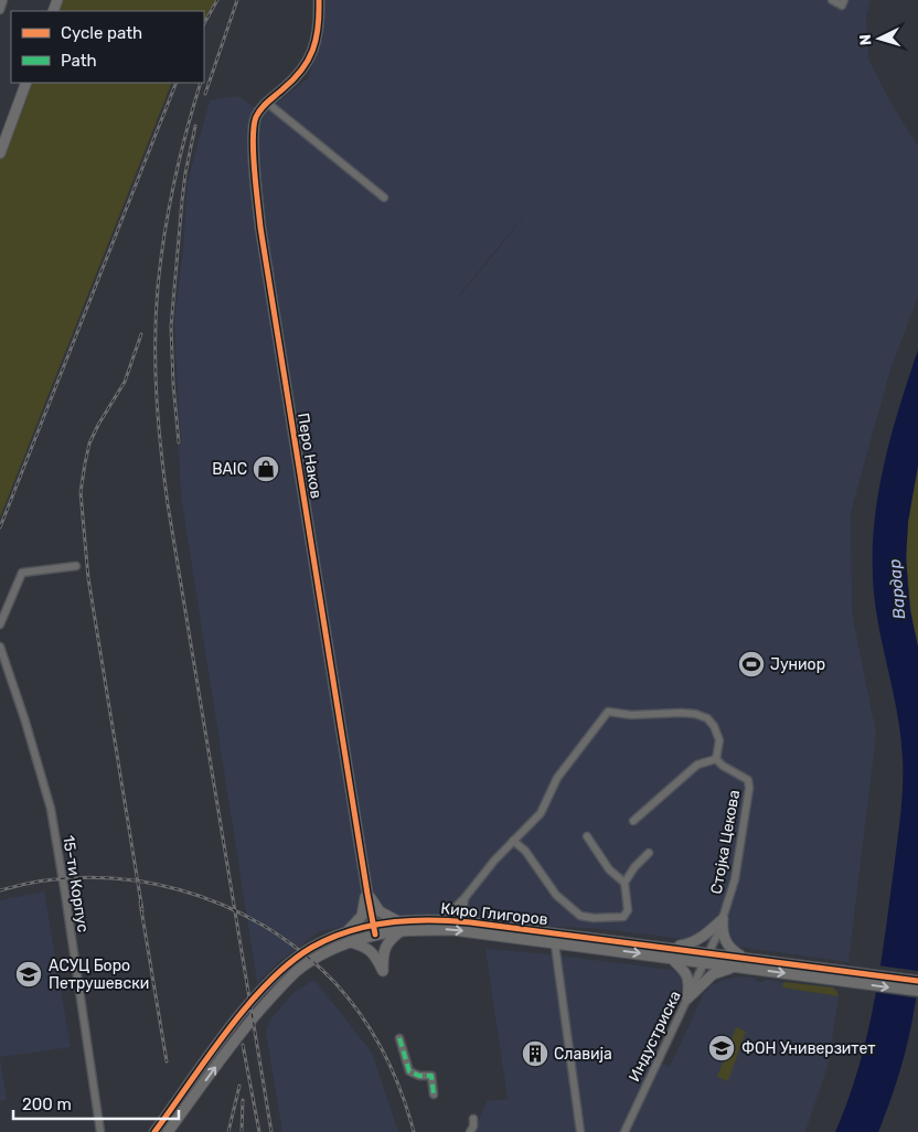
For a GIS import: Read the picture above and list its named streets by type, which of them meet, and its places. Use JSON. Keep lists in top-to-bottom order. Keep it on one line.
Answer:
{"streets":{"street":["Перо Наков","Стојка Цекова","15-ти Корпус","Киро Глигоров","Индустриска"]},"crossings":[["Перо Наков","Киро Глигоров"],["Стојка Цекова","Киро Глигоров"],["Стојка Цекова","Индустриска"],["Киро Глигоров","Индустриска"]],"water":["Вардар"],"places":{"shop":["BAIC"],"sports":["Јуниор"],"school or university":["АСУЦ Боро Петрушевски","ФОН Универзитет"],"building":["Славија"]},"legend":["Cycle path","Path"],"scale_bar":"200 m","north":"left"}
